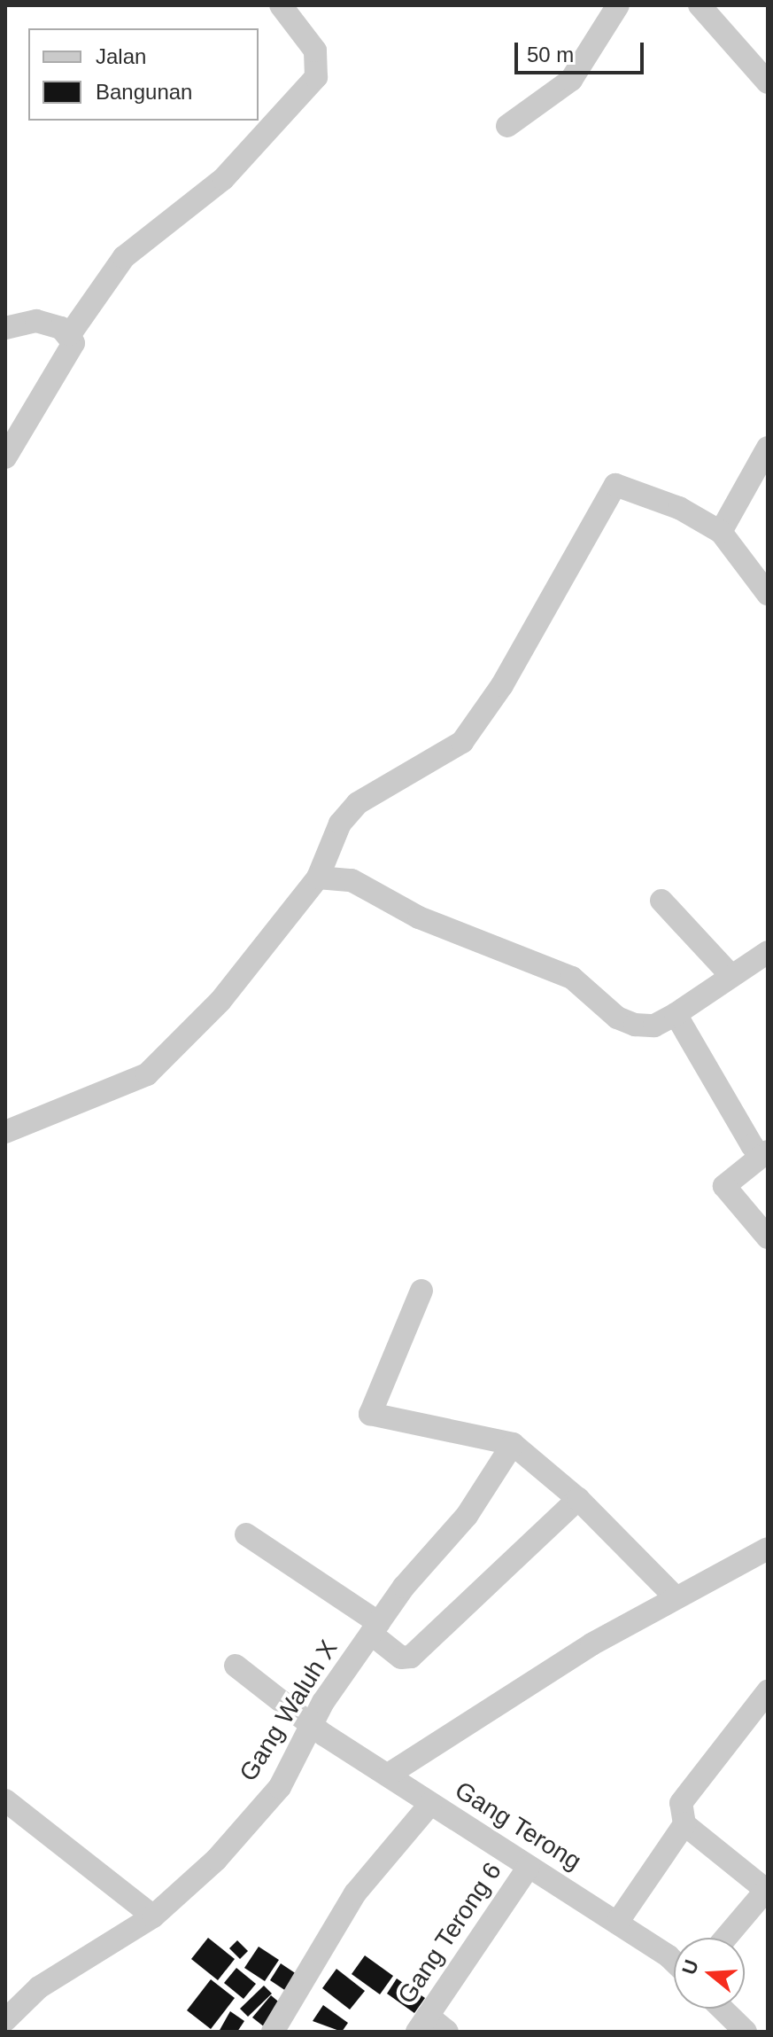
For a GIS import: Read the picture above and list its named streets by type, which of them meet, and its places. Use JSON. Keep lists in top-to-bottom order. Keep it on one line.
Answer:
{"streets":{"street":["Gang Waluh X","Gang Terong","Gang Terong 6"]},"crossings":[["Gang Waluh X","Gang Terong"],["Gang Terong","Gang Terong 6"]],"legend":["Jalan","Bangunan"],"scale_bar":"50 m","north":"left"}
